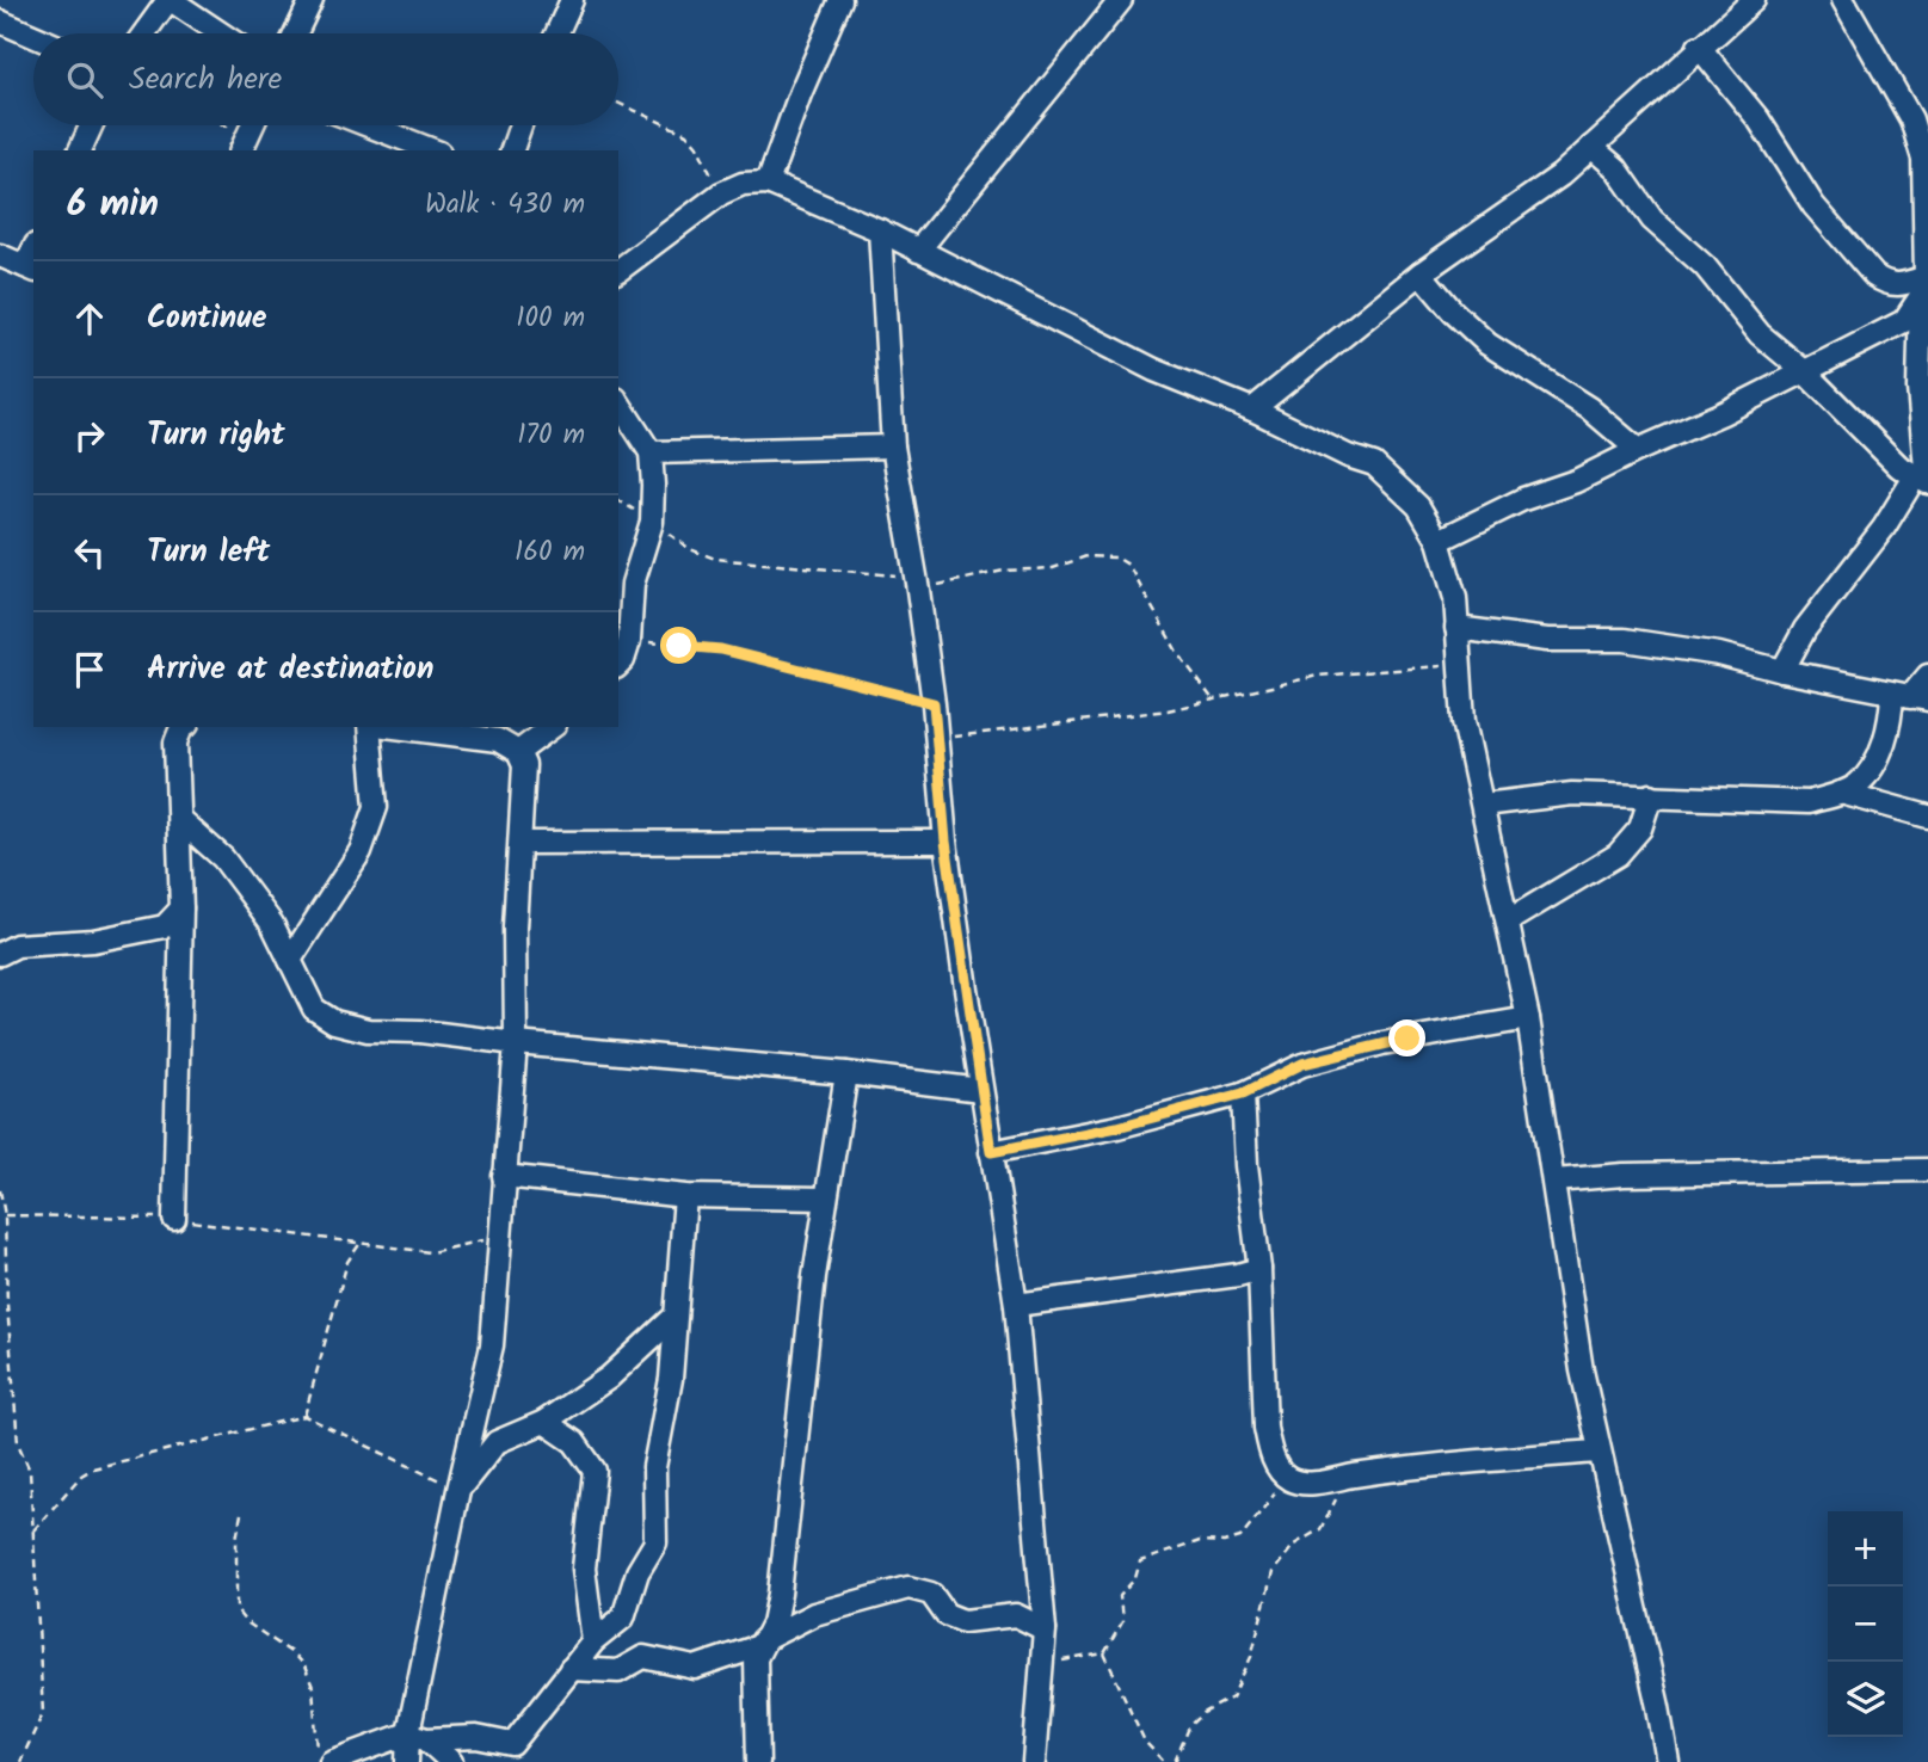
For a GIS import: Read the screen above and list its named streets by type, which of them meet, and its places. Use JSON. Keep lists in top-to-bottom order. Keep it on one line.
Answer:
{"page":{"search":"Search here","heading":["6 min","Walk · 430 m"],"list":[["Continue","100 m"],["Turn right","170 m"],["Turn left","160 m"],"Arrive at destination"],"map_buttons":["+","−"]}}
